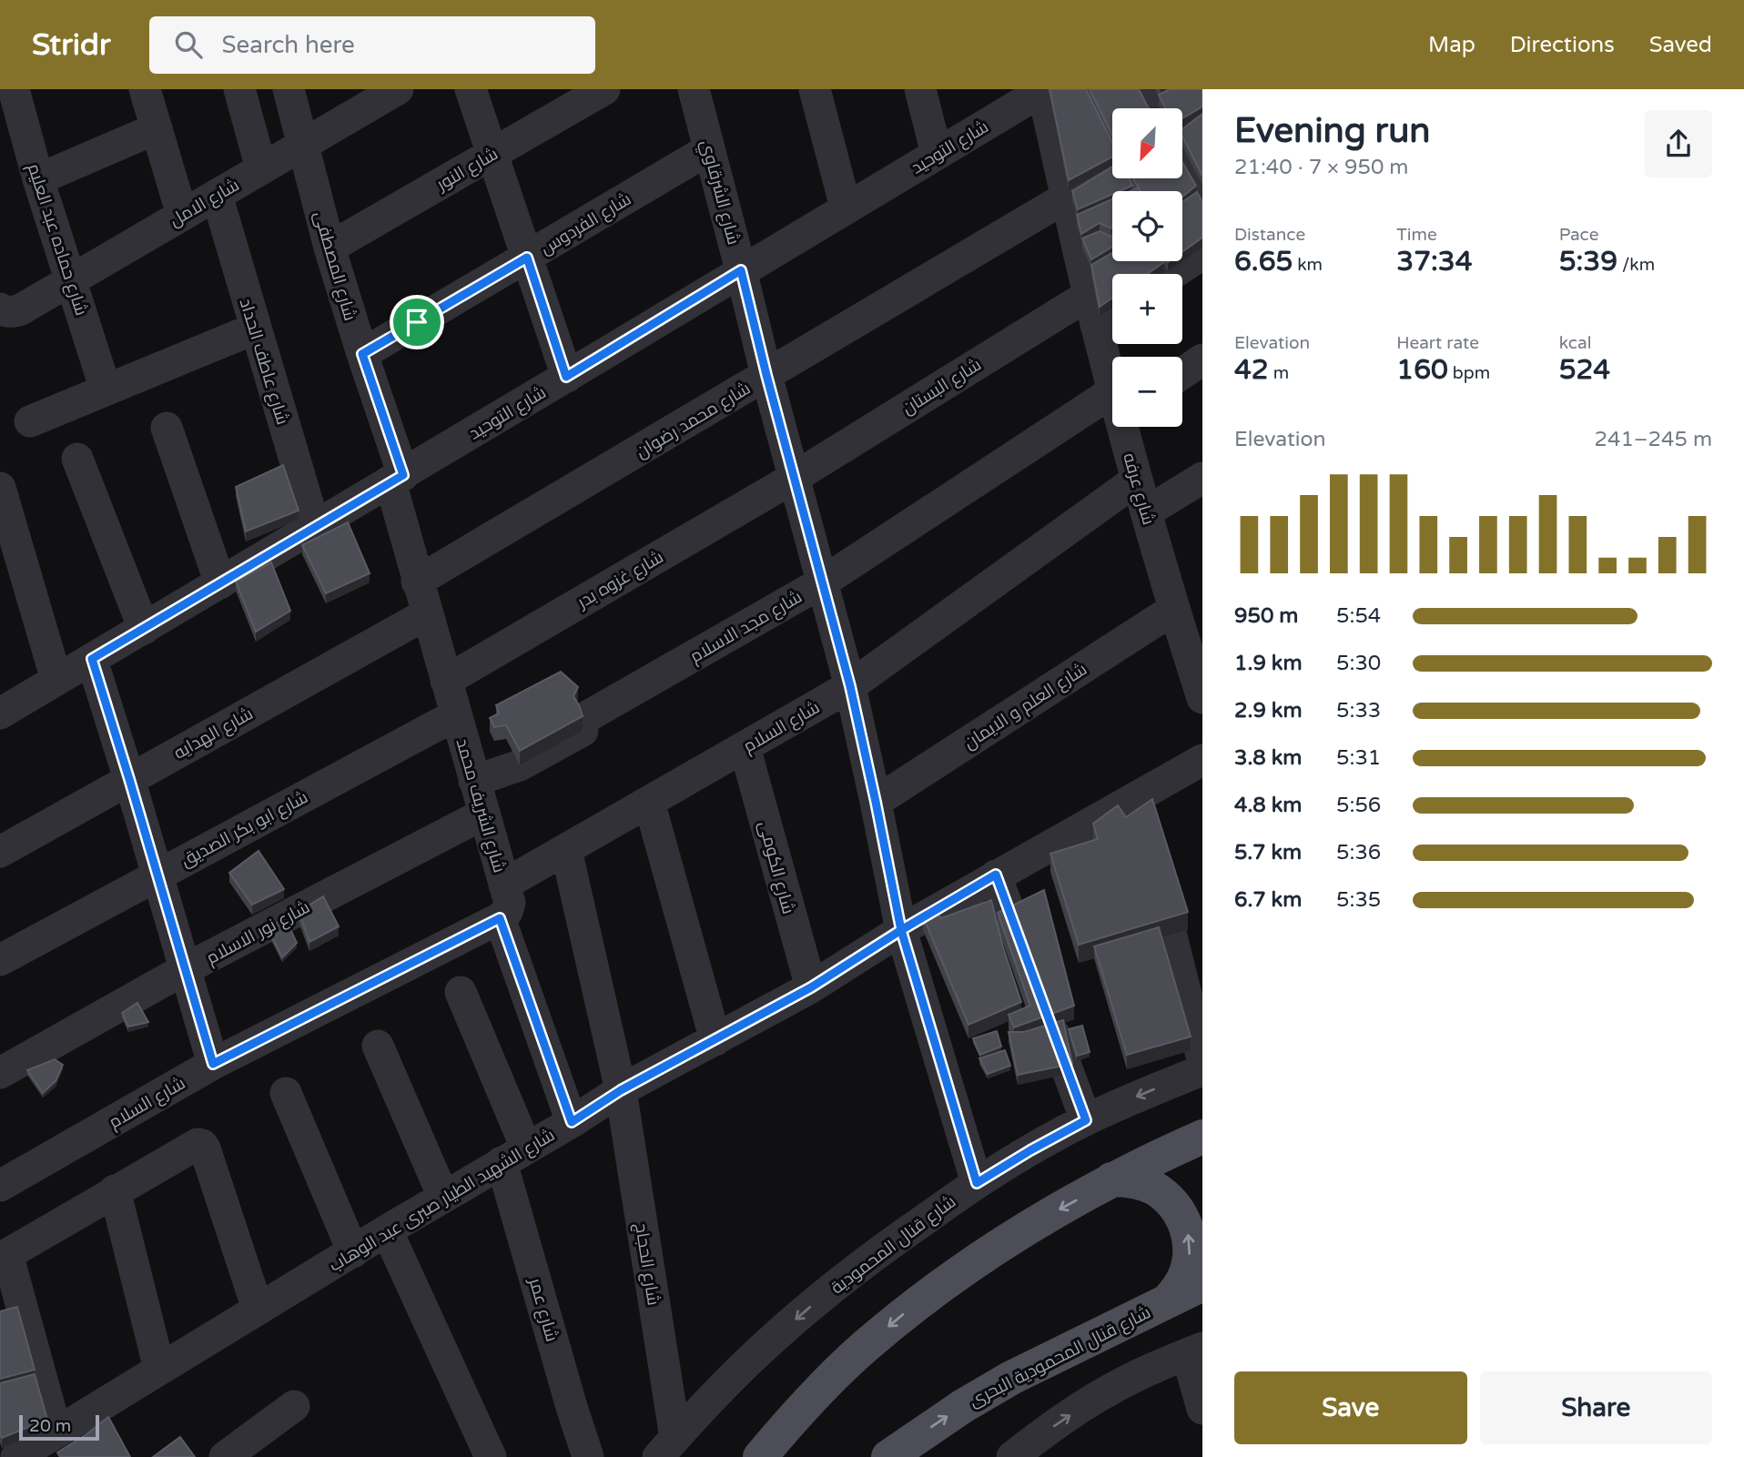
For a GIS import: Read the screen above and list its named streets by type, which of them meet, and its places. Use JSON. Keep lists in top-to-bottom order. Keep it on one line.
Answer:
{"streets":{"main road":["شارع قنال المحمودية البحرى"],"street":["شارع التوحيد","شارع النور","شارع الشرقاوي","شارع الامل","شارع الفردوس","شارع حماده عبد العليم","شارع المصطفى","شارع عاطف الحداد","شارع البستان","شارع محمد رضوان","شارع عرفه","شارع غزوه بدر","شارع مجد الاسلام","شارع العلم و الايمان","شارع السلام","شارع الهدايه","شارع الشريف محمد","شارع ابو بكر الصديق","شارع الكومى","شارع نور الاسلام","شارع الشهيد الطيار صبرى عبد الوهاب","شارع قنال المحمودية","شارع الحجاج","شارع عمر"]},"crossings":[["شارع التوحيد","شارع الشرقاوي"],["شارع التوحيد","شارع المصطفى"],["شارع التوحيد","شارع عاطف الحداد"],["شارع التوحيد","شارع عرفه"],["شارع التوحيد","شارع الشريف محمد"],["شارع النور","شارع المصطفى"],["شارع الشرقاوي","شارع الفردوس"],["شارع الشرقاوي","شارع البستان"],["شارع الشرقاوي","شارع محمد رضوان"],["شارع الشرقاوي","شارع غزوه بدر"],["شارع الشرقاوي","شارع مجد الاسلام"],["شارع الشرقاوي","شارع العلم و الايمان"],["شارع الشرقاوي","شارع السلام"],["شارع الشرقاوي","شارع الشهيد الطيار صبرى عبد الوهاب"],["شارع الشرقاوي","شارع قنال المحمودية"],["شارع الامل","شارع حماده عبد العليم"],["شارع الامل","شارع المصطفى"],["شارع الامل","شارع عاطف الحداد"],["شارع الفردوس","شارع المصطفى"],["شارع المصطفى","شارع الشريف محمد"],["شارع البستان","شارع عرفه"],["شارع البستان","شارع غزوه بدر"],["شارع محمد رضوان","شارع عرفه"],["شارع محمد رضوان","شارع الشريف محمد"],["شارع عرفه","شارع العلم و الايمان"],["شارع عرفه","شارع السلام"],["شارع غزوه بدر","شارع الشريف محمد"],["شارع مجد الاسلام","شارع الشريف محمد"],["شارع السلام","شارع الشريف محمد"],["شارع السلام","شارع الكومى"],["شارع السلام","شارع الحجاج"],["شارع الهدايه","شارع الشريف محمد"],["شارع الشريف محمد","شارع ابو بكر الصديق"],["شارع الشريف محمد","شارع نور الاسلام"],["شارع الكومى","شارع الشهيد الطيار صبرى عبد الوهاب"],["شارع الشهيد الطيار صبرى عبد الوهاب","شارع الحجاج"],["شارع الشهيد الطيار صبرى عبد الوهاب","شارع عمر"],["شارع قنال المحمودية","شارع الحجاج"]],"one_way":["شارع قنال المحمودية"],"scale_bar":"20 m","north":"bottom left","page":{"header":"Stridr","search":"Search here","nav":["Map","Directions","Saved"],"heading":["Evening run","21:40 · 7 × 950 m"],"map_buttons":["+","−"],"stats":[["Distance","6.65 km"],["Time","37:34"],["Pace","5:39 /km"],["Elevation","42 m"],["Heart rate","160 bpm"],["kcal","524"]],"chart":["Elevation","241–245 m"],"list":[{"name":"950 m","note":"5:54"},{"name":"1.9 km","note":"5:30"},{"name":"2.9 km","note":"5:33"},{"name":"3.8 km","note":"5:31"},{"name":"4.8 km","note":"5:56"},{"name":"5.7 km","note":"5:36"},{"name":"6.7 km","note":"5:35"}],"buttons":["Save","Share"],"scale":"20 m"}}
